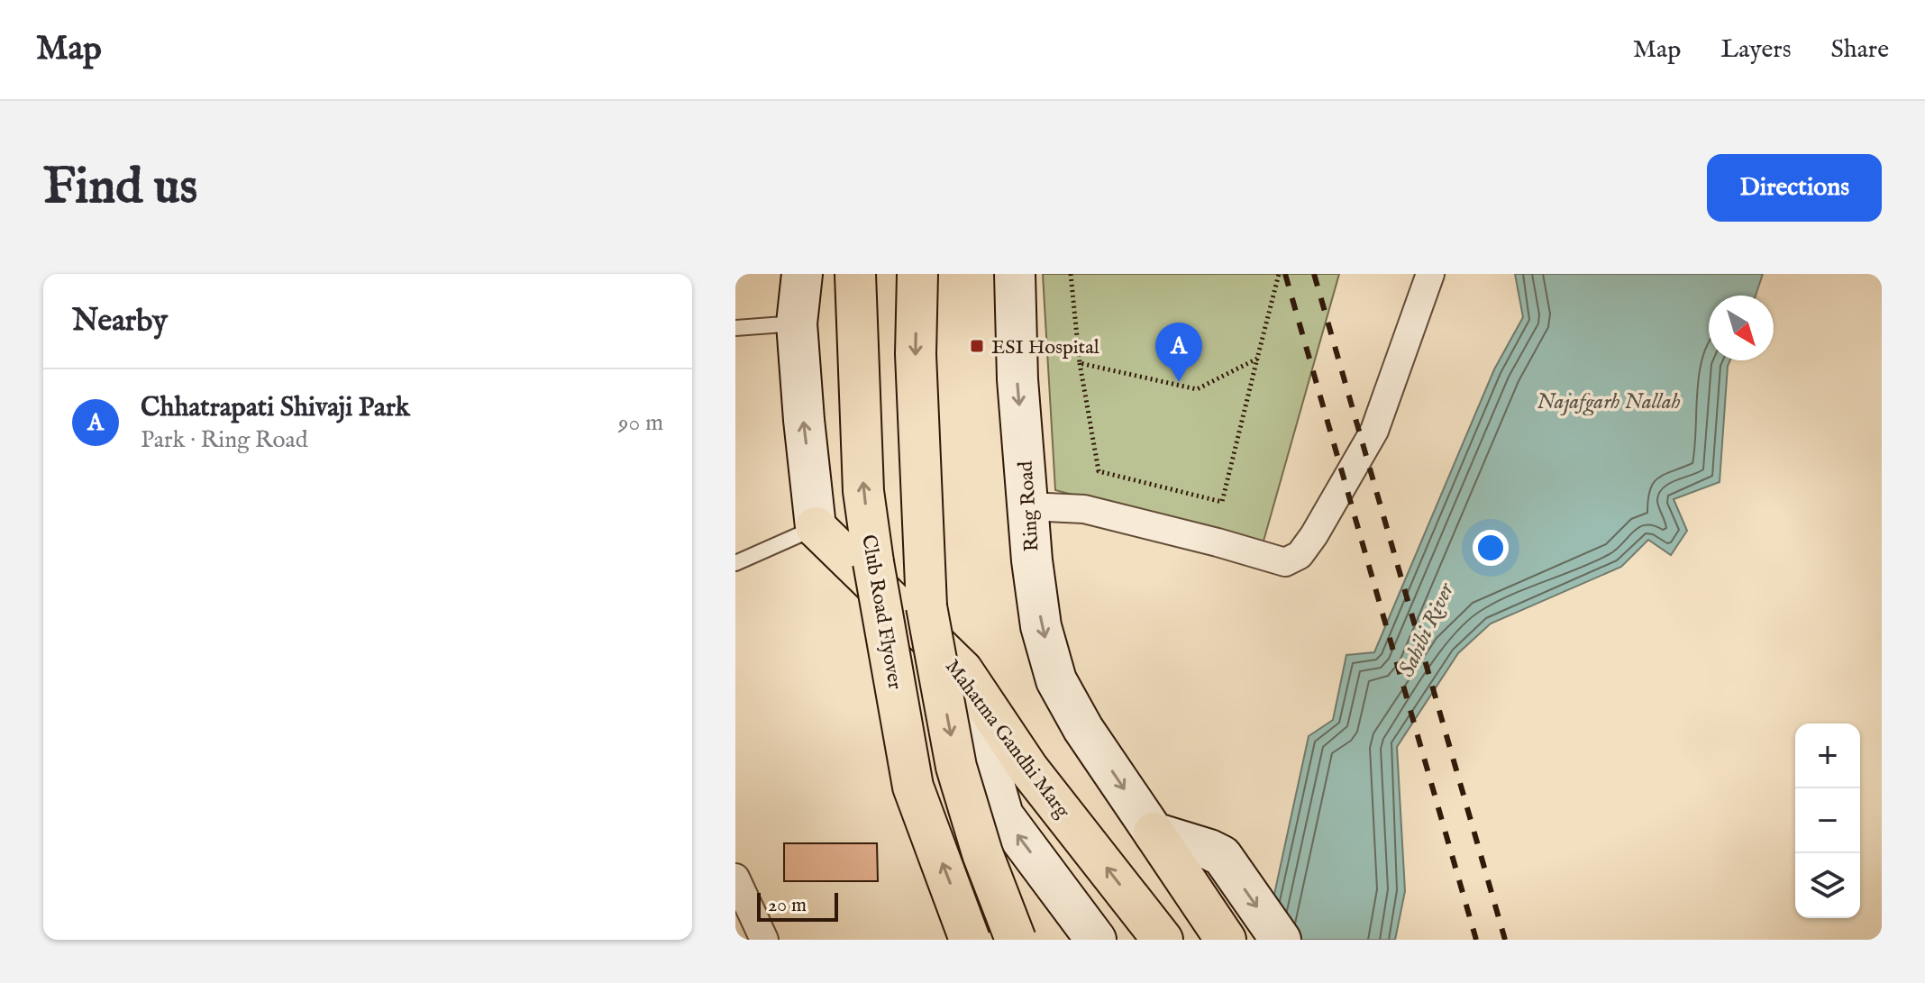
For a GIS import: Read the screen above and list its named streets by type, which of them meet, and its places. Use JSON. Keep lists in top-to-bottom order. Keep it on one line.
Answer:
{"streets":{"main road":["Ring Road","Club Road Flyover","Mahatma Gandhi Marg"]},"water":["Najafgarh Nallah","Sahibi River"],"places":{"transit":["ESI Hospital"]},"scale_bar":"20 m","north":"bottom right","page":{"header":"Map","nav":["Map","Layers","Share"],"buttons":"Directions","title":"Find us","heading":"Nearby","pins":"A","list":[{"mark":"A","name":"Chhatrapati Shivaji Park","note":"Park · Ring Road","value":"90 m"}],"map_buttons":["+","−"],"scale":"20 m"}}
